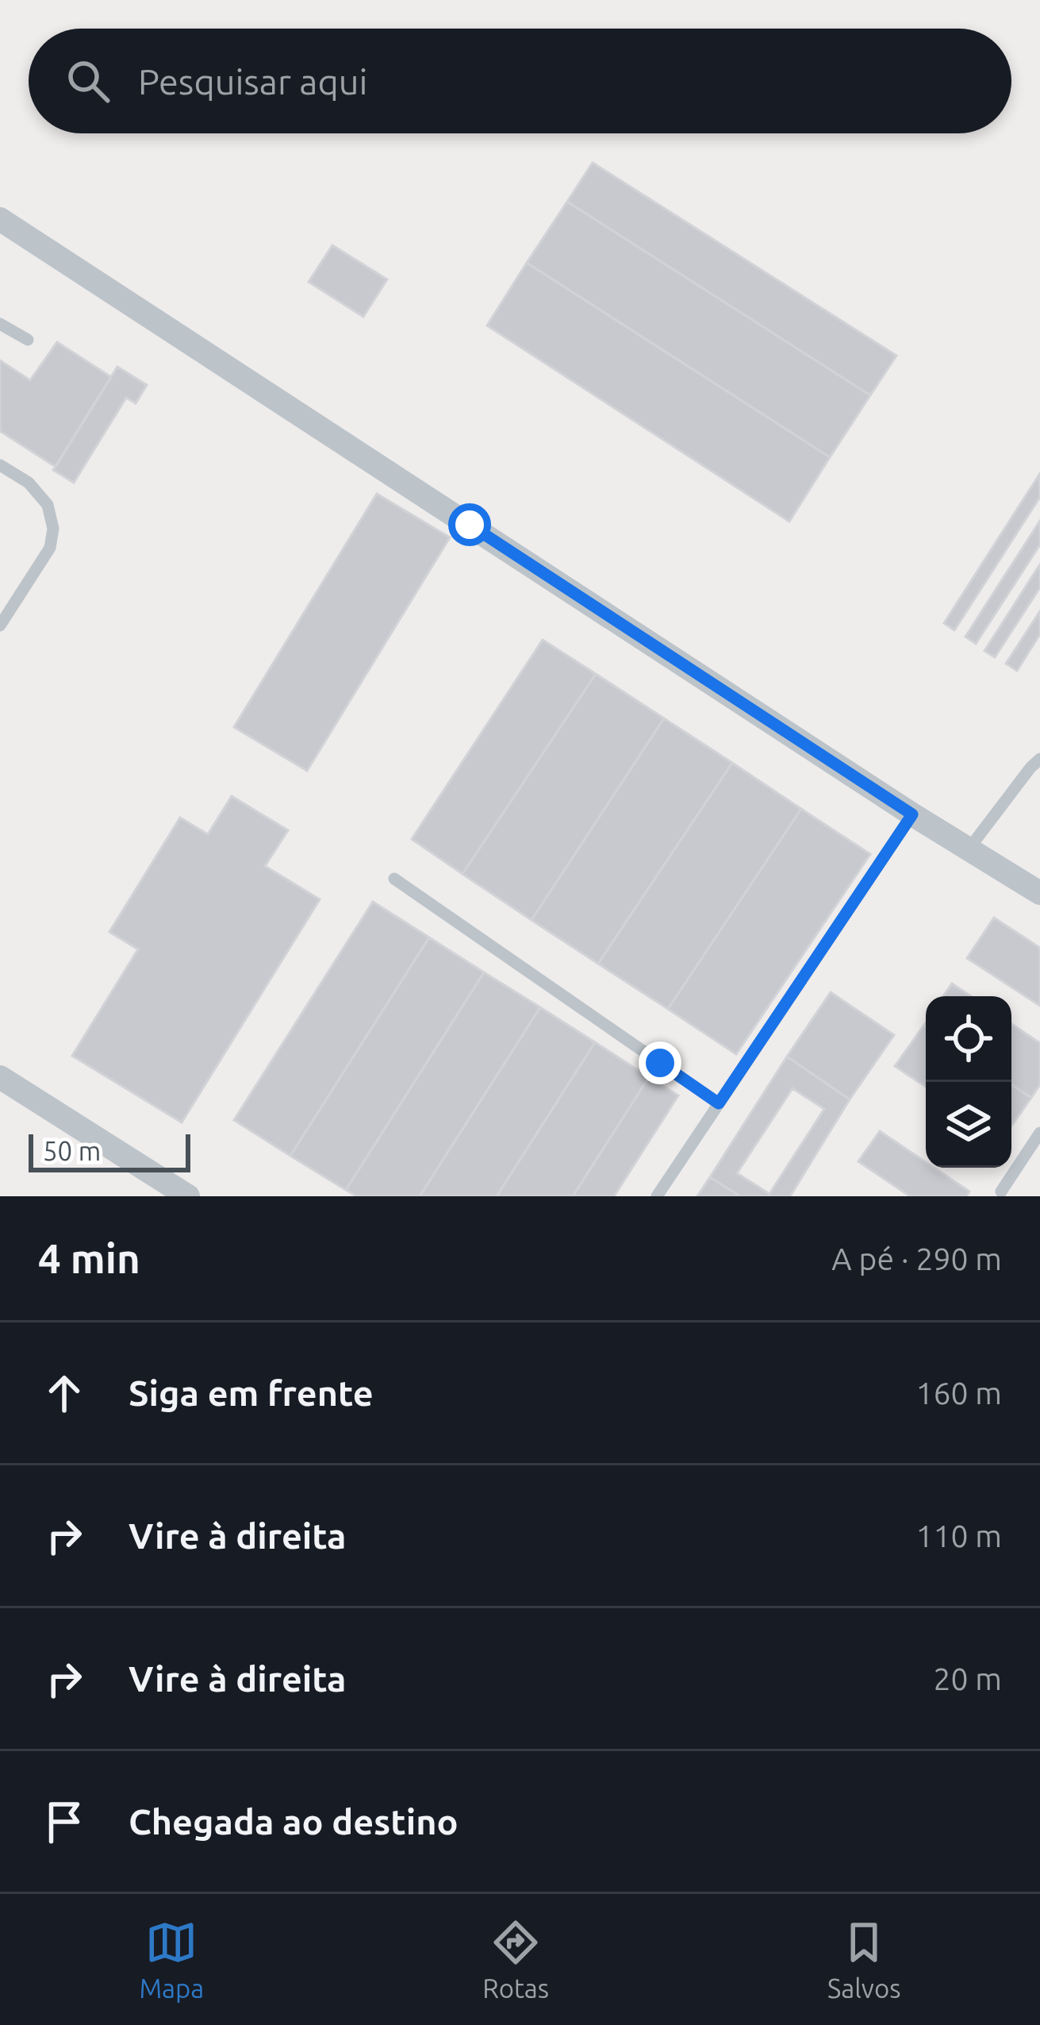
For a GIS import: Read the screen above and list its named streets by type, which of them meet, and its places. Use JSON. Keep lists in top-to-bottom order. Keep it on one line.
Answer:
{"scale_bar":"50 m","page":{"search":"Pesquisar aqui","scale":"50 m","heading":["4 min","A pé · 290 m"],"list":[["Siga em frente","160 m"],["Vire à direita","110 m"],["Vire à direita","20 m"],"Chegada ao destino"],"nav":["Mapa","Rotas","Salvos"]}}
